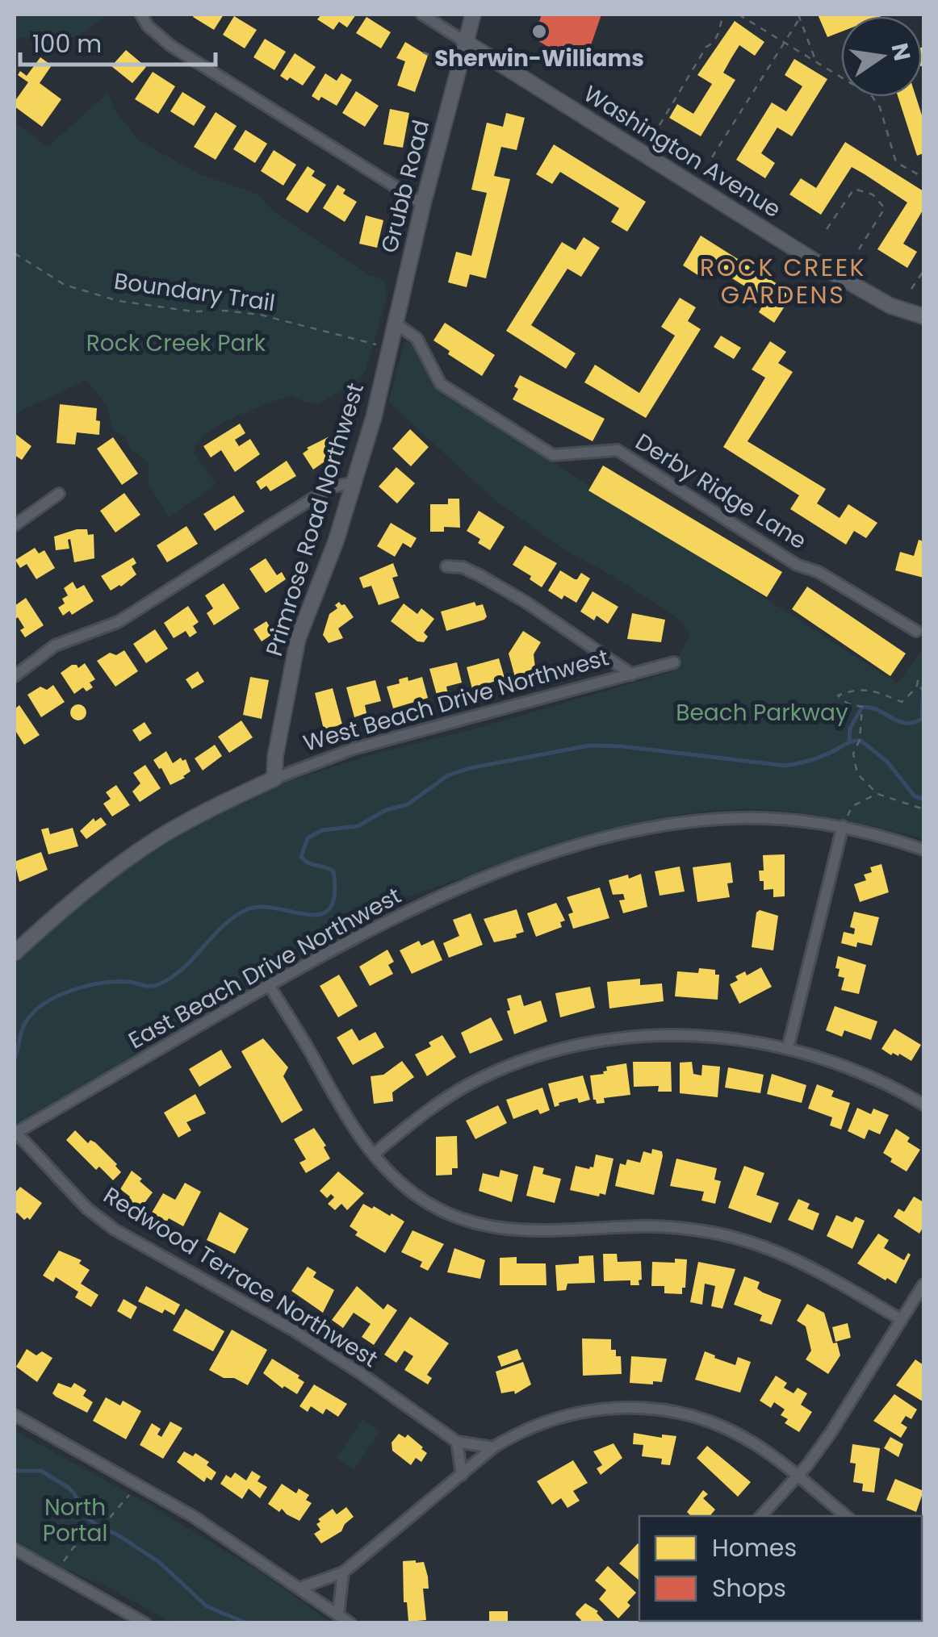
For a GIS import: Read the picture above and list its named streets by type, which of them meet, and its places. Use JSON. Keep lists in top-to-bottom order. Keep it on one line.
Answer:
{"streets":{"street":["Washington Avenue","Grubb Road","Derby Ridge Lane","Primrose Road Northwest","West Beach Drive Northwest","East Beach Drive Northwest","Redwood Terrace Northwest"],"path":["Boundary Trail"]},"crossings":[["Washington Avenue","Grubb Road"],["Grubb Road","Derby Ridge Lane"],["Grubb Road","Primrose Road Northwest"],["Primrose Road Northwest","West Beach Drive Northwest"],["East Beach Drive Northwest","Redwood Terrace Northwest"]],"districts":["ROCK CREEK GARDENS"],"parks":["Rock Creek Park","Beach Parkway","North Portal"],"places":["Sherwin-Williams"],"legend":["Homes","Shops"],"scale_bar":"100 m","north":"right"}
